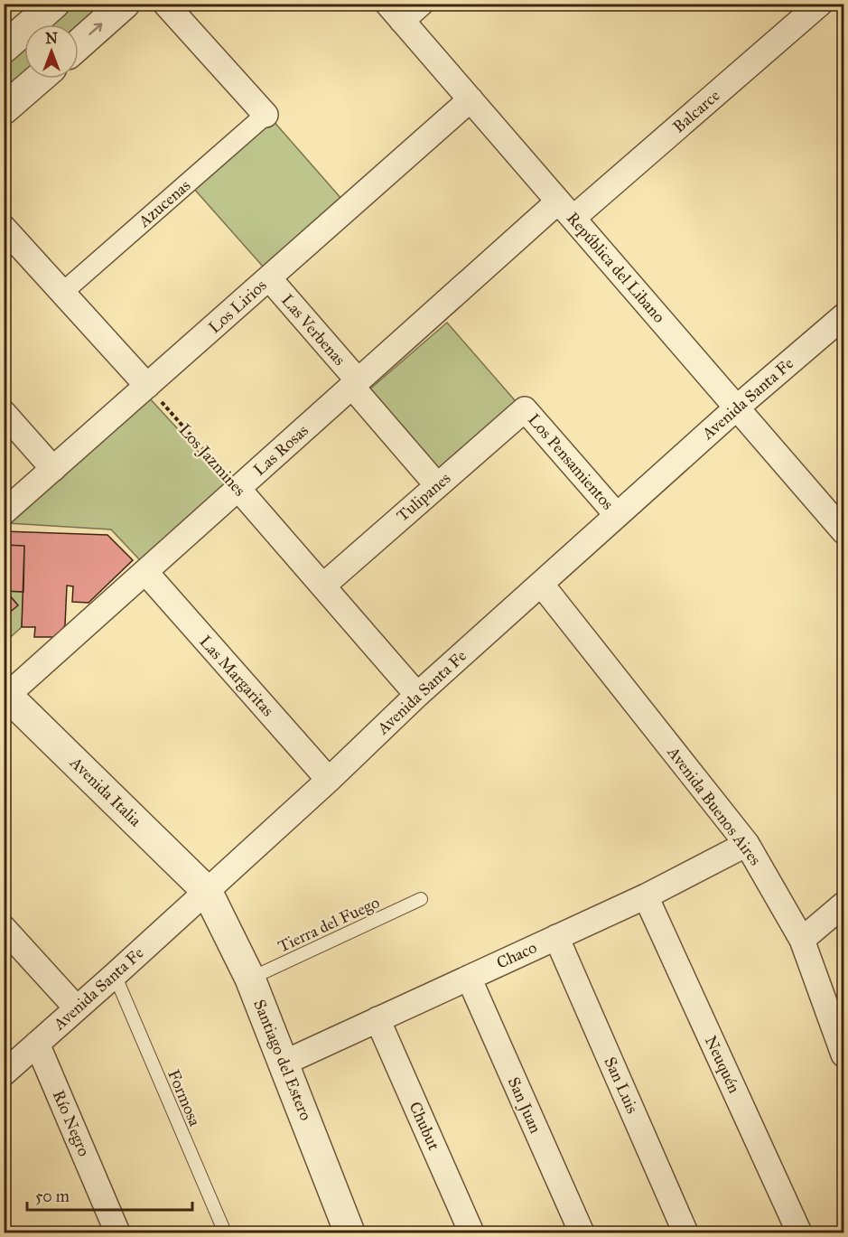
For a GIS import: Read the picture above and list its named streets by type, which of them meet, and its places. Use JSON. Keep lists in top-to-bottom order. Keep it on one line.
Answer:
{"streets":{"street":["Balcarce","Azucenas","República del Libano","Los Lirios","Las Verbenas","Avenida Santa Fe","Las Rosas","Los Jazmines","Los Pensamientos","Tulipanes","Las Margaritas","Avenida Italia","Avenida Buenos Aires","Chaco","Santiago del Estero","Neuquén","San Luis","San Juan","Río Negro","Chubut"],"lane":["Tierra del Fuego","Formosa"]},"crossings":[["Balcarce","República del Libano"],["Balcarce","Las Rosas"],["República del Libano","Los Lirios"],["República del Libano","Avenida Santa Fe"],["República del Libano","Las Rosas"],["Los Lirios","Las Verbenas"],["Los Lirios","Los Jazmines"],["Las Verbenas","Las Rosas"],["Las Verbenas","Tulipanes"],["Avenida Santa Fe","Los Jazmines"],["Avenida Santa Fe","Los Pensamientos"],["Avenida Santa Fe","Las Margaritas"],["Avenida Santa Fe","Avenida Italia"],["Avenida Santa Fe","Avenida Buenos Aires"],["Avenida Santa Fe","Santiago del Estero"],["Avenida Santa Fe","Formosa"],["Avenida Santa Fe","Río Negro"],["Las Rosas","Los Jazmines"],["Las Rosas","Las Margaritas"],["Las Rosas","Avenida Italia"],["Los Jazmines","Tulipanes"],["Los Pensamientos","Tulipanes"],["Avenida Italia","Santiago del Estero"],["Avenida Buenos Aires","Chaco"],["Tierra del Fuego","Santiago del Estero"],["Chaco","Santiago del Estero"],["Chaco","Neuquén"],["Chaco","San Luis"],["Chaco","San Juan"],["Chaco","Chubut"]],"scale_bar":"50 m","north":"top"}
